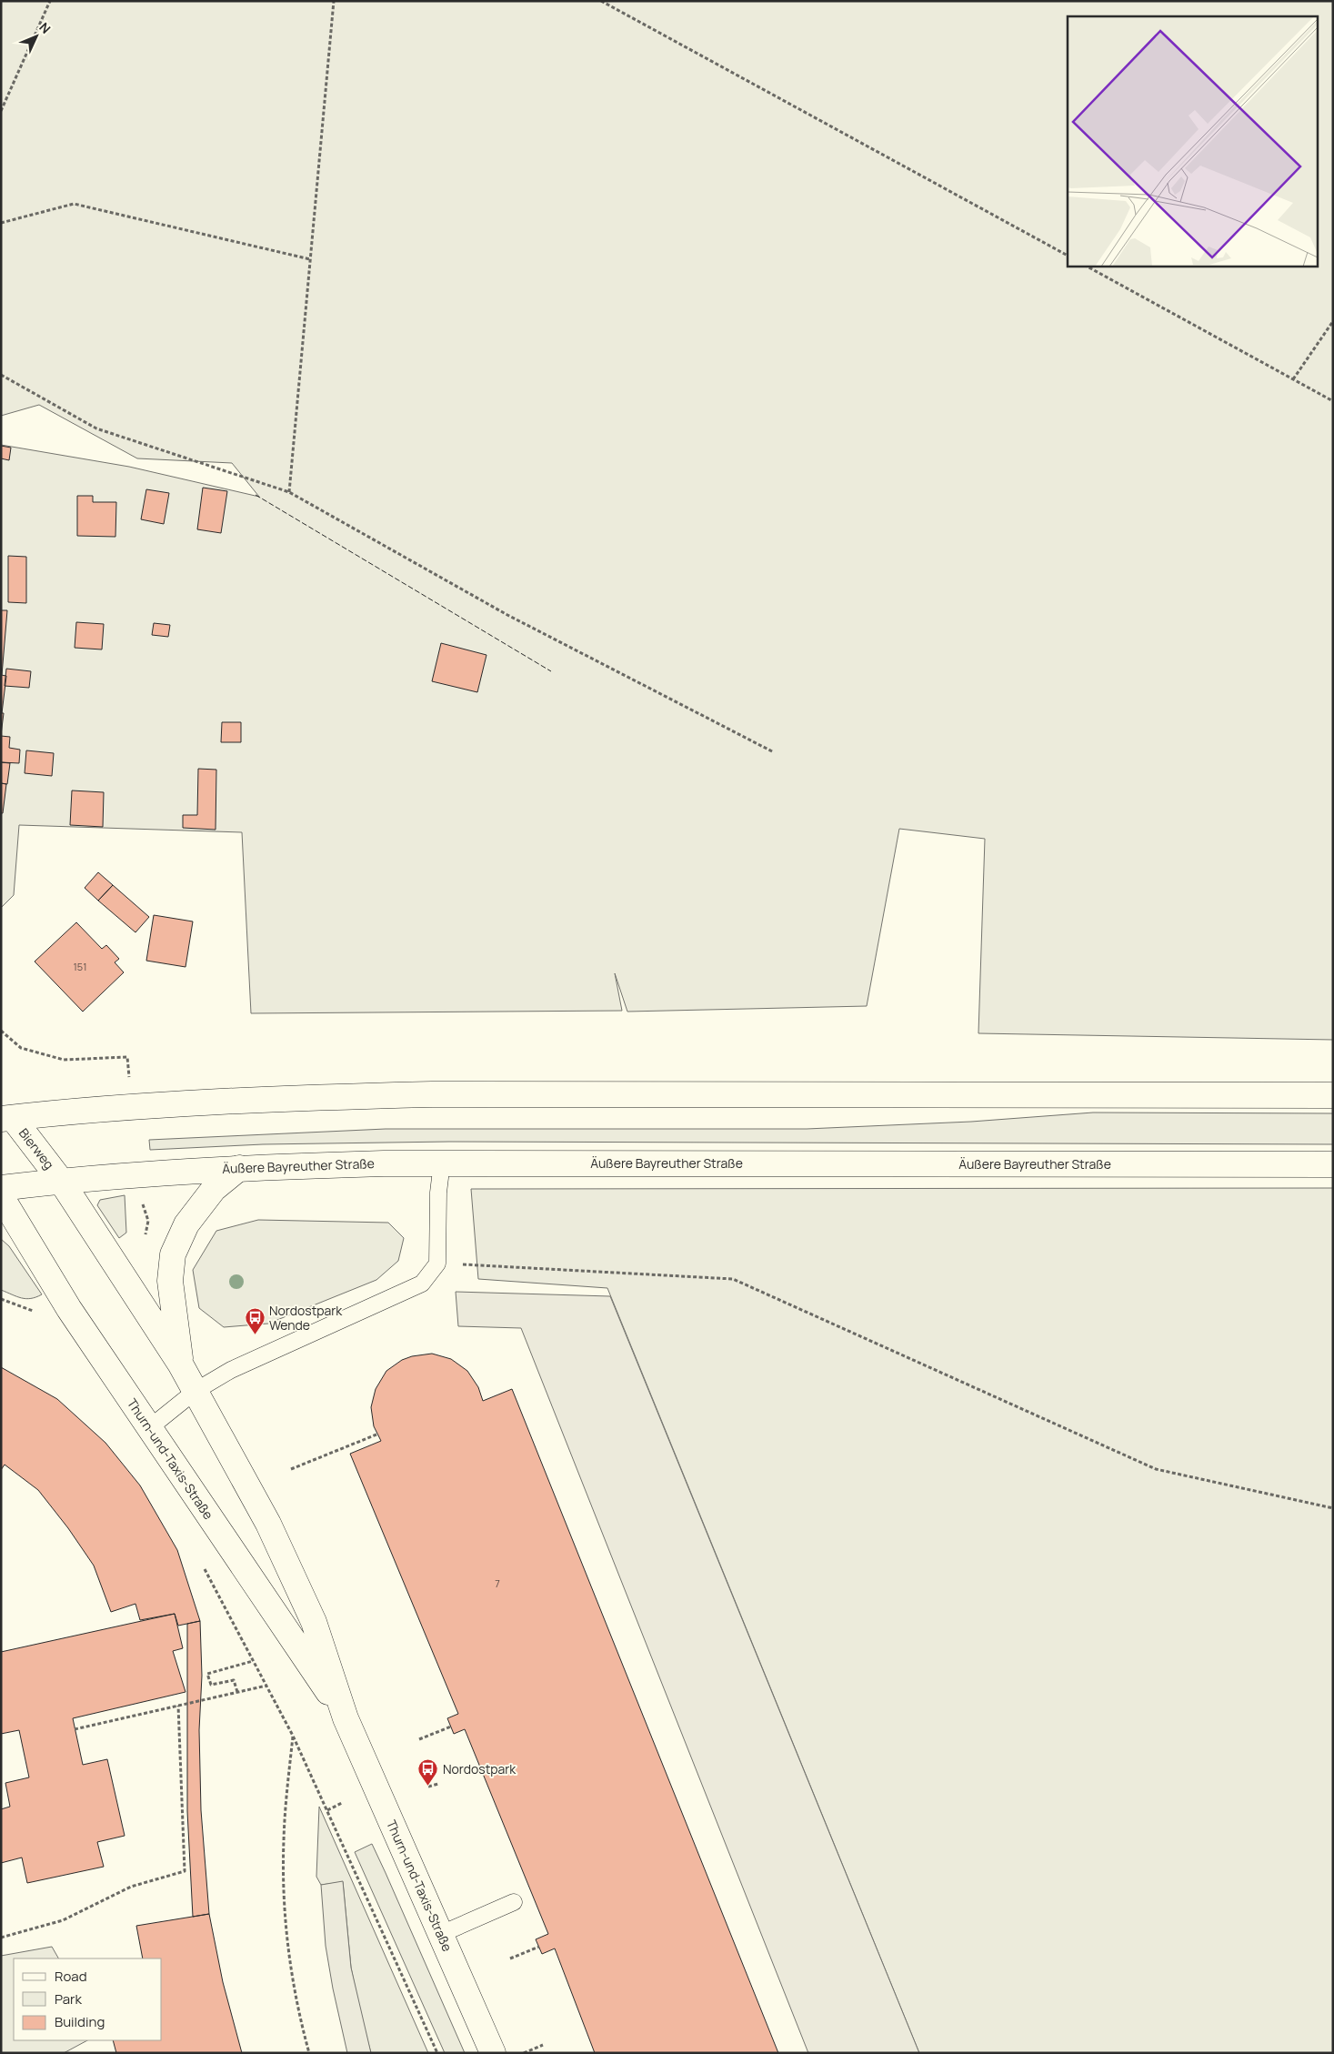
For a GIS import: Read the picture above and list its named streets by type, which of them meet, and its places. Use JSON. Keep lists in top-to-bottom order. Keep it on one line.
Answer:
{"streets":{"main road":["Bierweg","Äußere Bayreuther Straße","Thurn-und-Taxis-Straße"]},"crossings":[["Bierweg","Äußere Bayreuther Straße"],["Bierweg","Thurn-und-Taxis-Straße"],["Äußere Bayreuther Straße","Thurn-und-Taxis-Straße"]],"places":{"bus stop":["Nordostpark Wende","Nordostpark"]},"house_numbers":["151","7"],"legend":["Road","Park","Building"],"north":"top right"}
